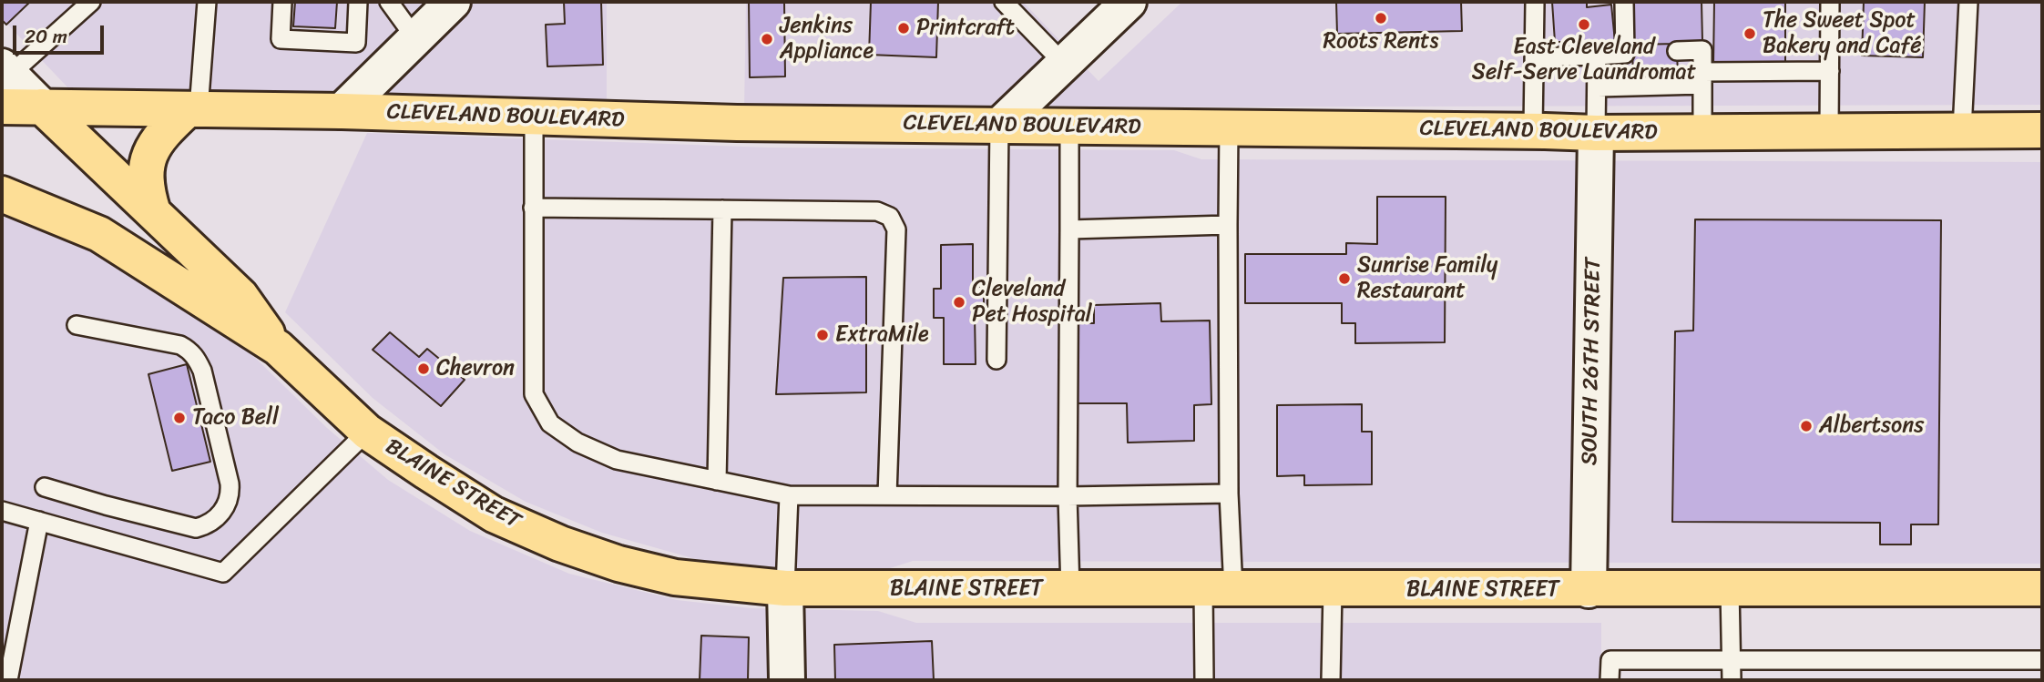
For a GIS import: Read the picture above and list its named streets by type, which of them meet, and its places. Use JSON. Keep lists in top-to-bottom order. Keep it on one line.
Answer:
{"streets":{"main road":["CLEVELAND BOULEVARD","BLAINE STREET"],"street":["SOUTH 26TH STREET"]},"crossings":[["CLEVELAND BOULEVARD","SOUTH 26TH STREET"],["SOUTH 26TH STREET","BLAINE STREET"]],"places":["Roots Rents","East Cleveland Self-Serve Laundromat","Printcraft","The Sweet Spot Bakery and Café","Jenkins Appliance","Sunrise Family Restaurant","Cleveland Pet Hospital","ExtraMile","Chevron","Taco Bell","Albertsons"],"scale_bar":"20 m"}
